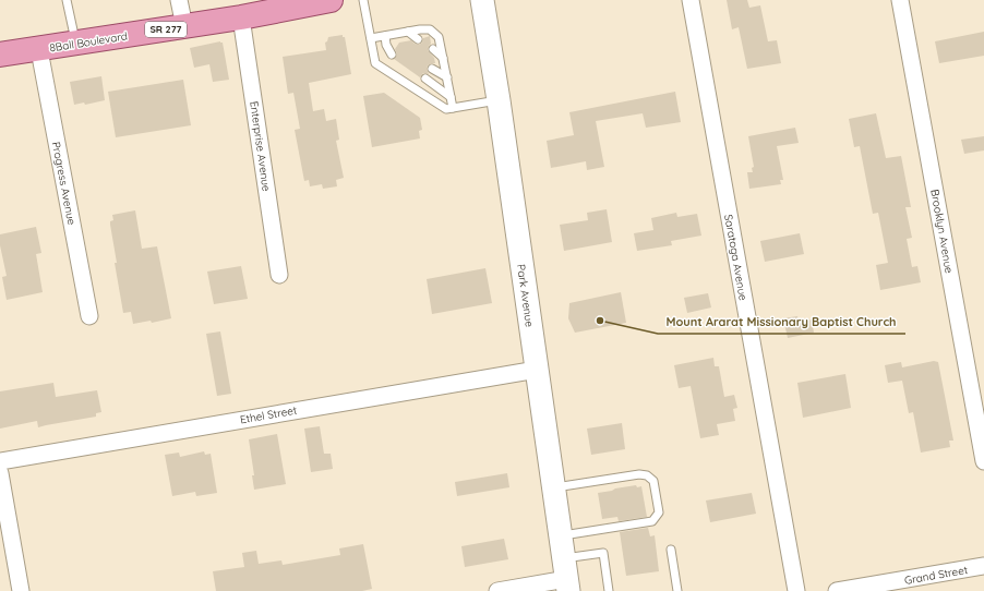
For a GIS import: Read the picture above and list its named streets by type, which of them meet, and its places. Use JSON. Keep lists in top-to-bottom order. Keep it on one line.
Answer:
{"streets":{"main road":["SR 277","8Ball Boulevard","Park Avenue"],"street":["Enterprise Avenue","Progress Avenue","Brooklyn Avenue","Saratoga Avenue","Ethel Street","Grand Street"]},"crossings":[["8Ball Boulevard","Enterprise Avenue"],["8Ball Boulevard","Progress Avenue"],["Park Avenue","Ethel Street"]],"places":["Mount Ararat Missionary Baptist Church"]}
